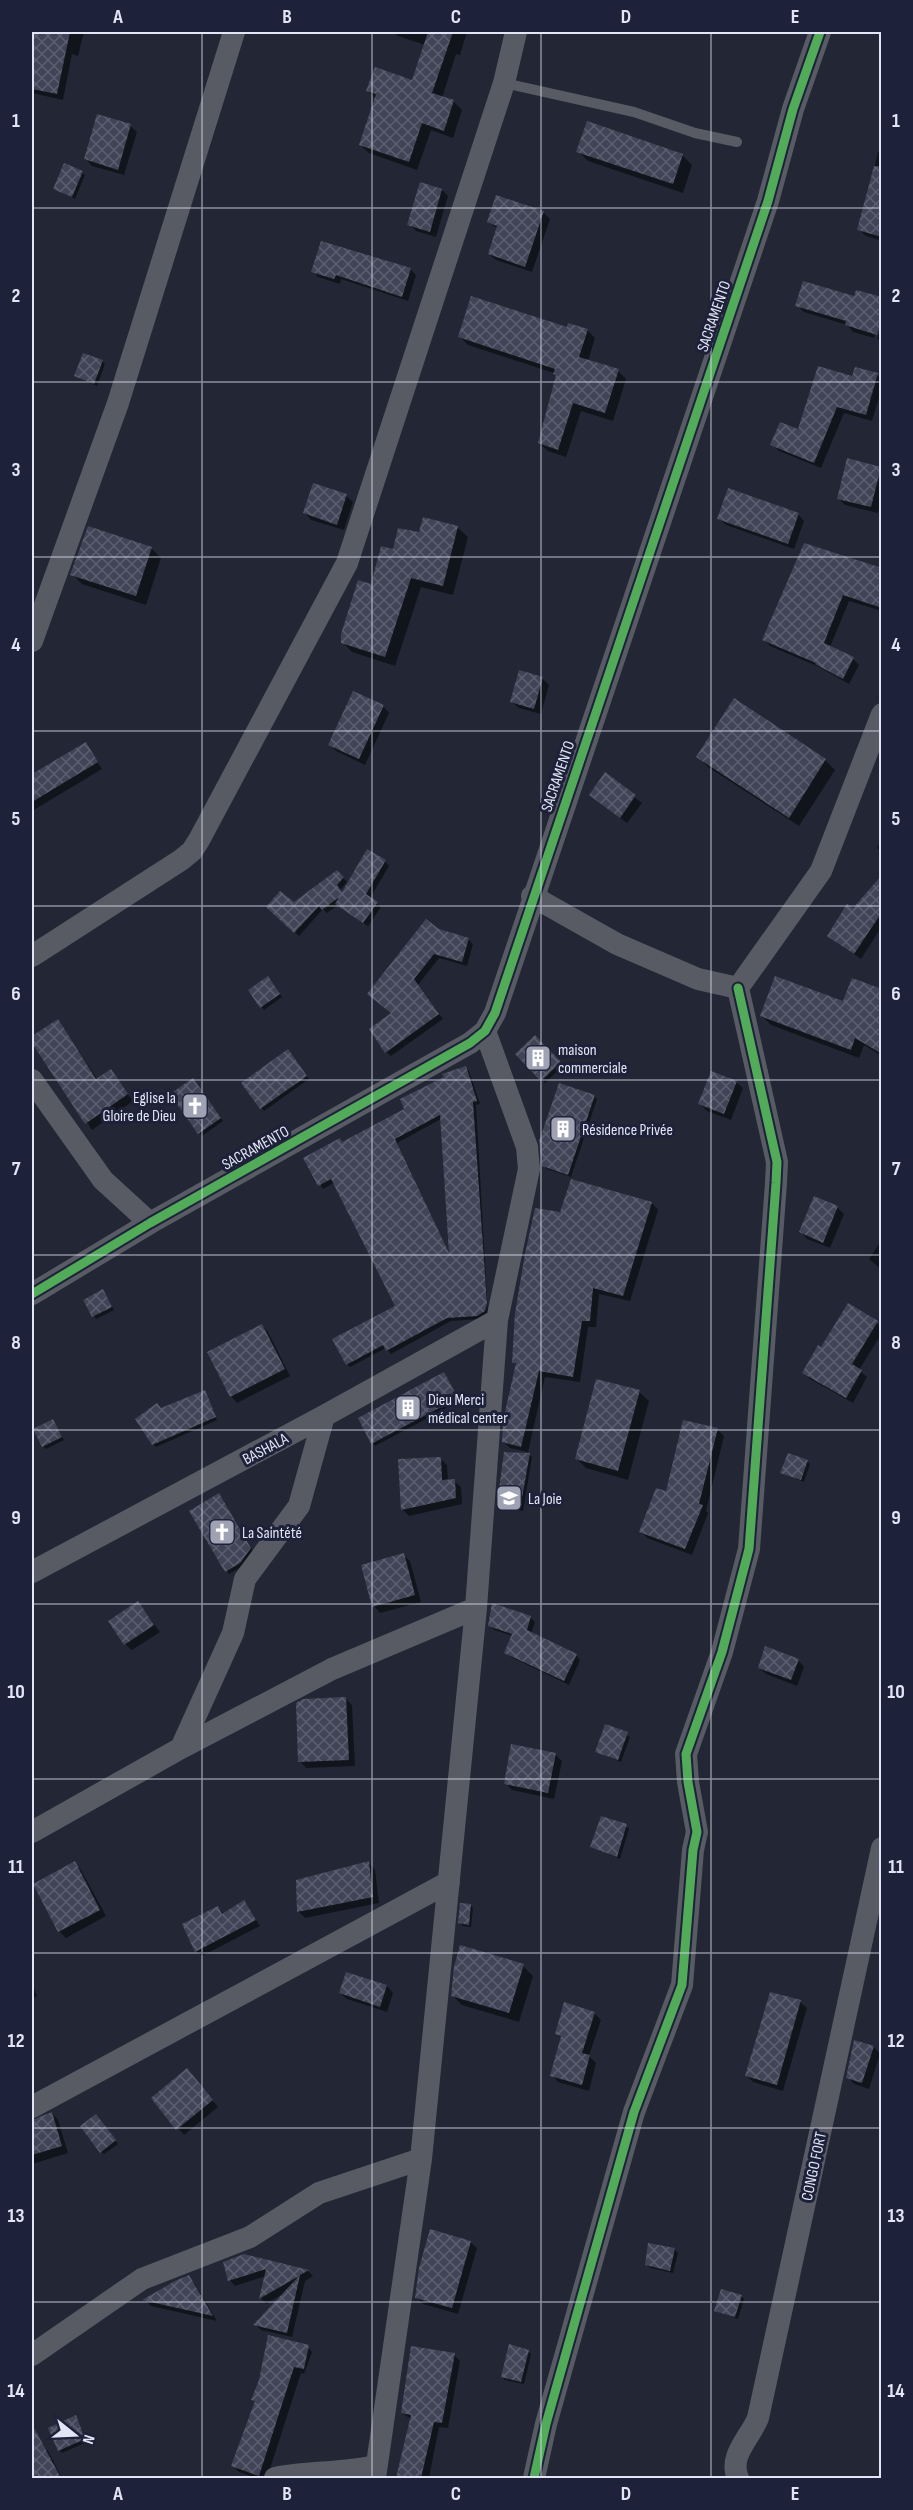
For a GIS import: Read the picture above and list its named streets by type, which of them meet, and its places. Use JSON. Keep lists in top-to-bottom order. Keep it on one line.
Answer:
{"streets":{"street":["SACRAMENTO","BASHALA","CONGO FORT"]},"places":{"building":["maison commerciale","Résidence Privée","Dieu Merci médical center"],"church":["Eglise la Gloire de Dieu","La Saintété"],"school or university":["La Joie"]},"north":"right","grid":{"columns":["A","B","C","D","E"],"rows":["1","2","3","4","5","6","7","8","9","10","11","12","13","14"]}}
